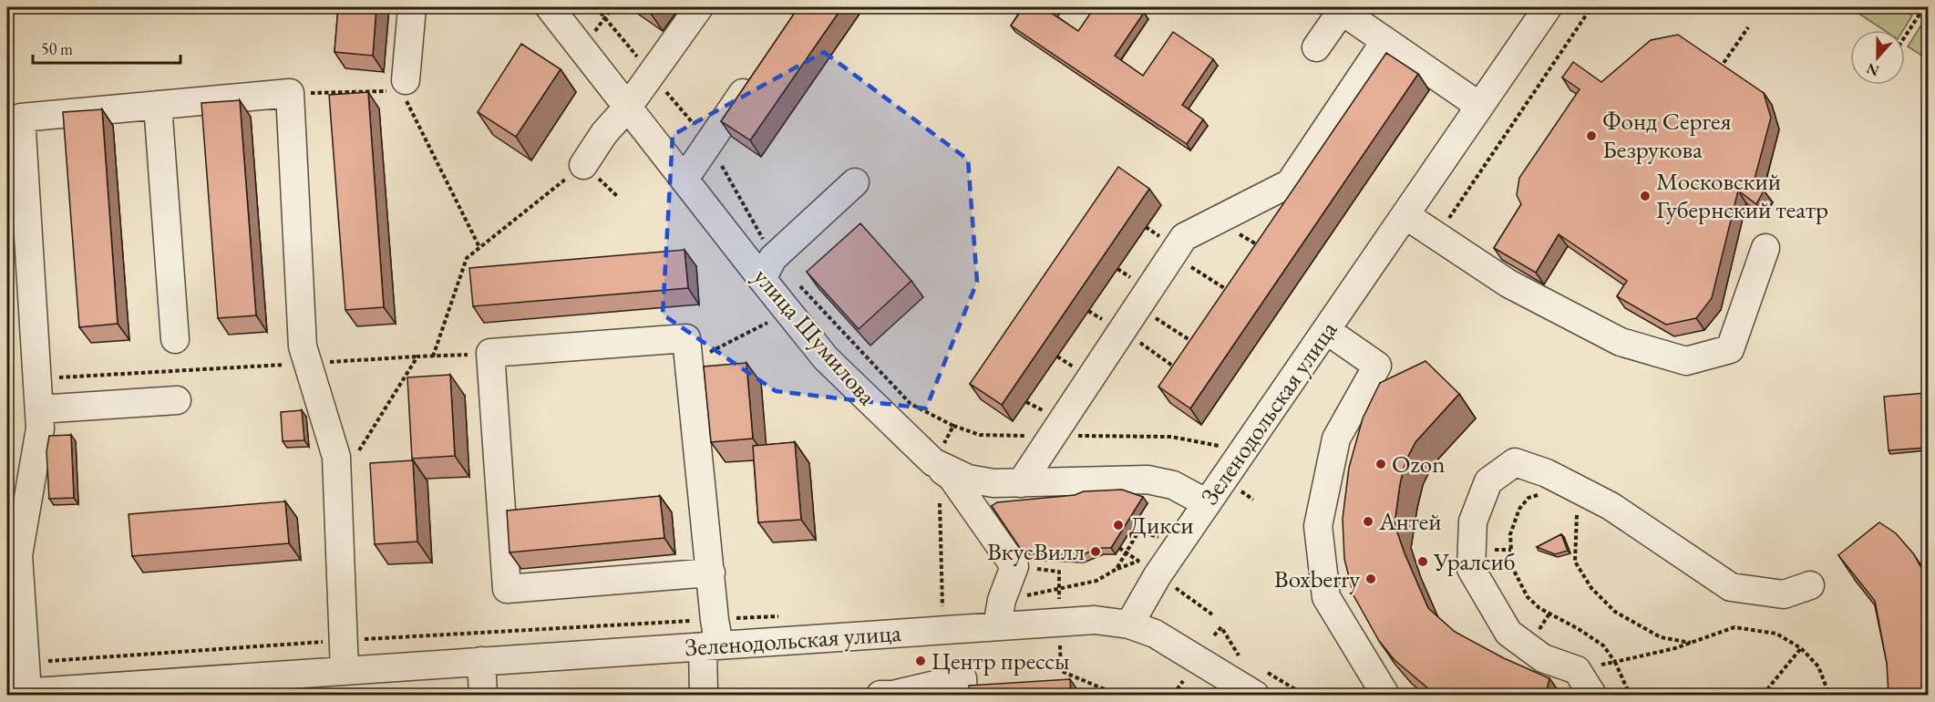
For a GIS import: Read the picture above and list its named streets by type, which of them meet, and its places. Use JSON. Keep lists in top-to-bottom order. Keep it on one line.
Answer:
{"streets":{"street":["улица Шумилова","Зеленодольская улица"]},"crossings":[["улица Шумилова","Зеленодольская улица"]],"places":["Фонд Сергея Безрукова","Московский Губернский театр","Ozon","Антей","Дикси","ВкусВилл","Уралсиб","Boxberry","Центр прессы"],"scale_bar":"50 m","north":"bottom"}
